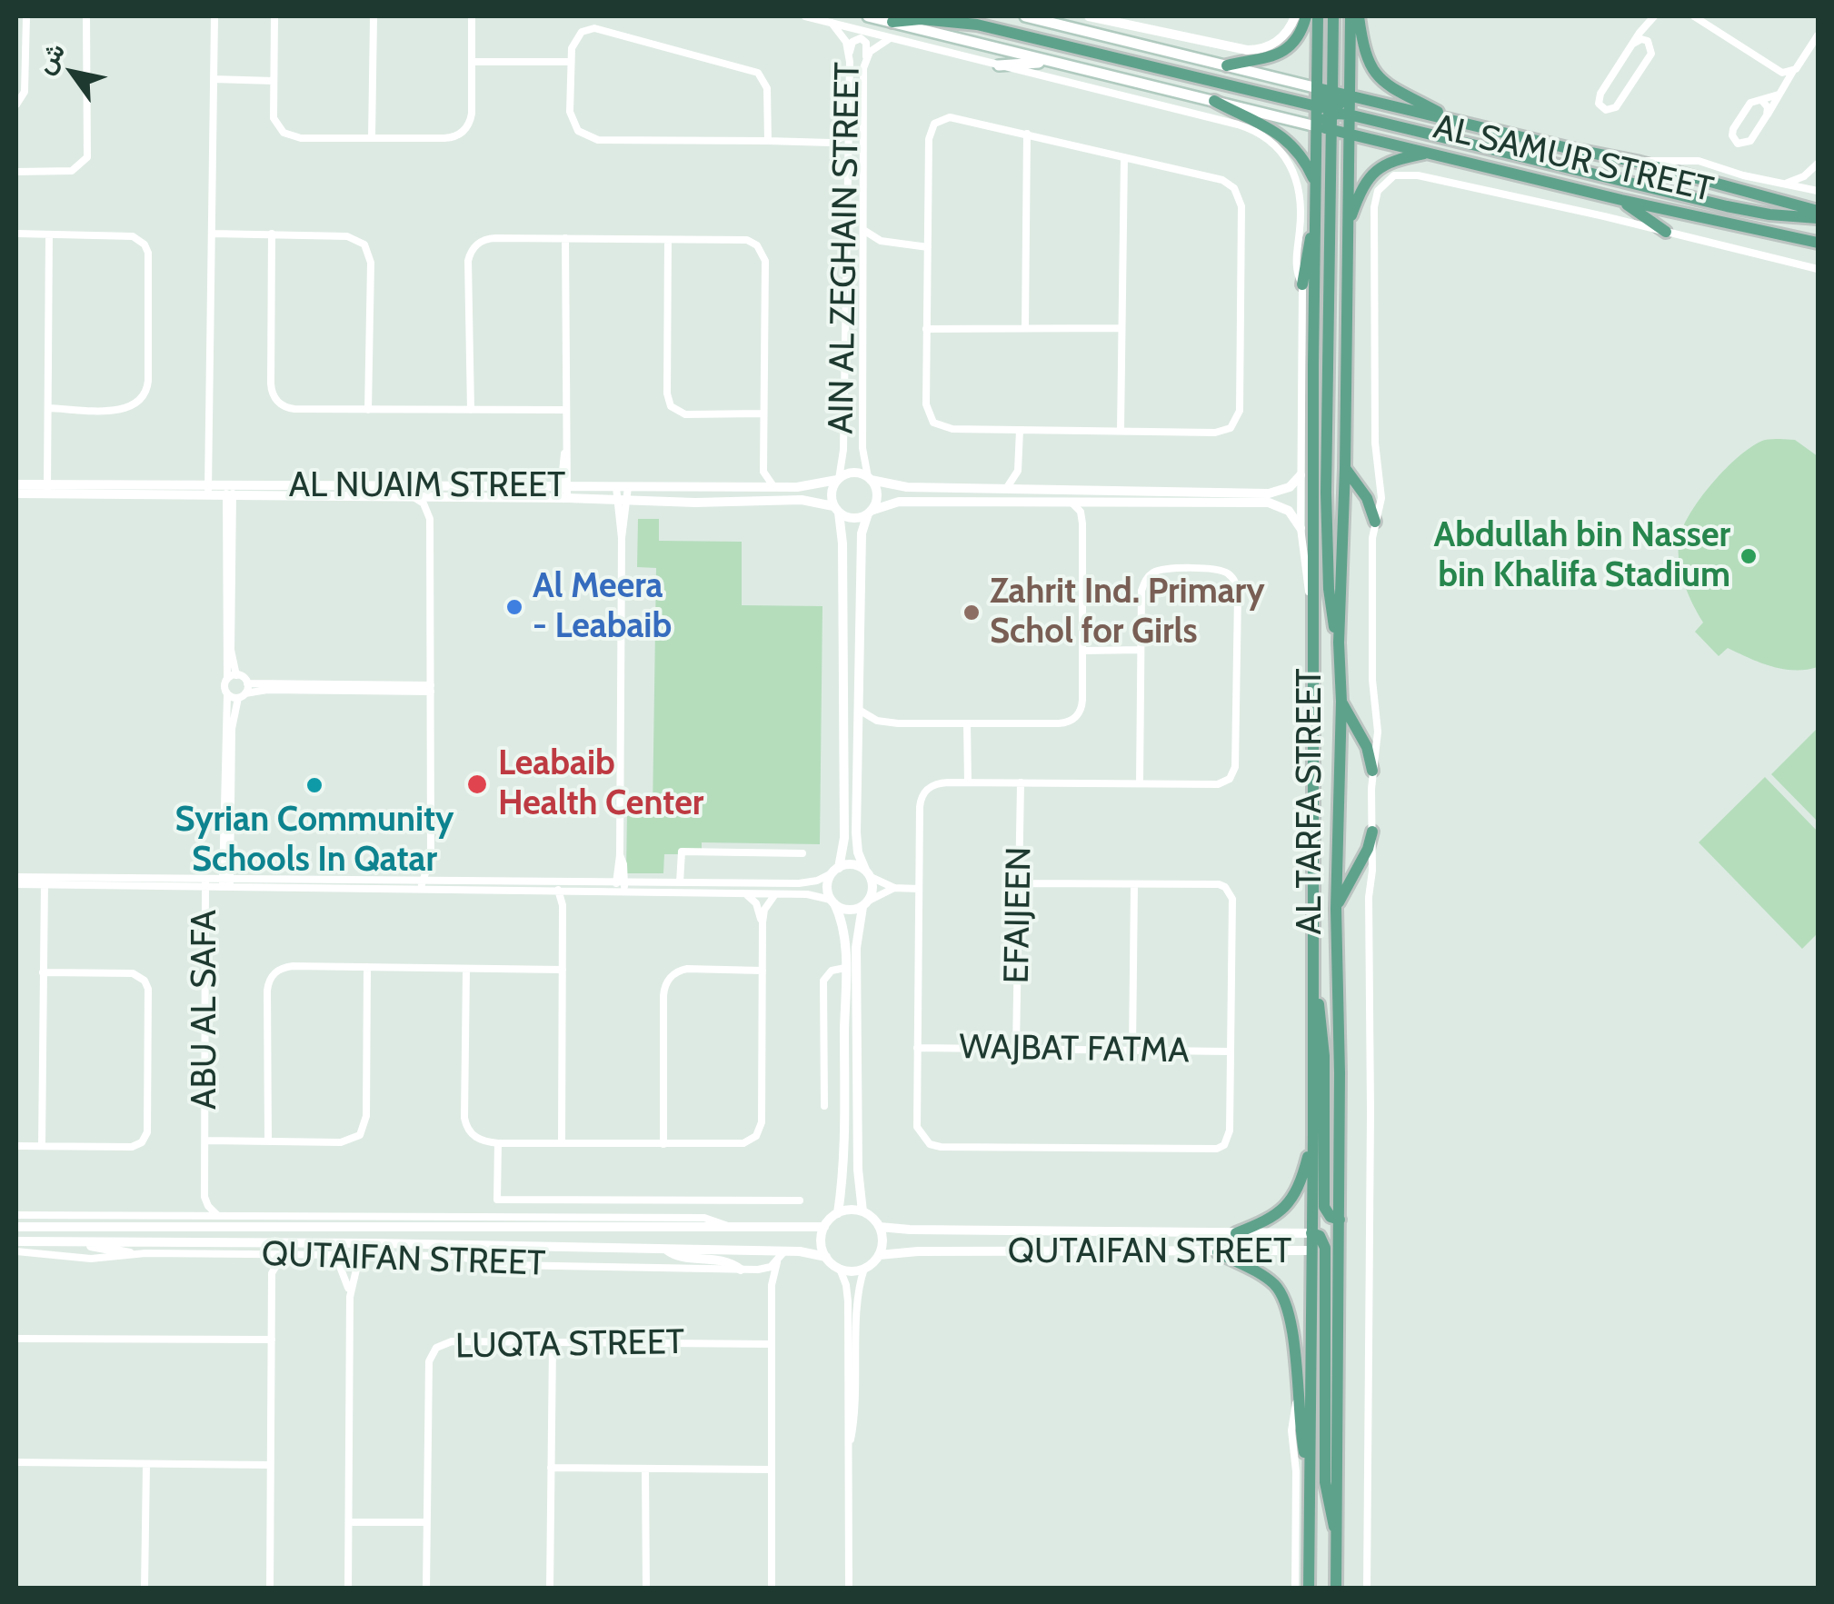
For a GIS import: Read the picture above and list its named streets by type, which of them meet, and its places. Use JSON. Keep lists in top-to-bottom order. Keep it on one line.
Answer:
{"streets":{"main road":["AL SAMUR STREET","AL TARFA STREET"],"street":["AIN AL ZEGHAIN STREET","AL NUAIM STREET","EFAIJEEN","ABU AL SAFA","WAJBAT FATMA","QUTAIFAN STREET","LUQTA STREET"]},"crossings":[["AL SAMUR STREET","AL TARFA STREET"],["AIN AL ZEGHAIN STREET","AL NUAIM STREET"],["AL TARFA STREET","QUTAIFAN STREET"],["EFAIJEEN","WAJBAT FATMA"]],"places":["Abdullah bin Nasser bin Khalifa Stadium","Al Meera - Leabaib","Zahrit Ind. Primary Schol for Girls","Leabaib Health Center","Syrian Community Schools In Qatar"],"north":"top left"}
